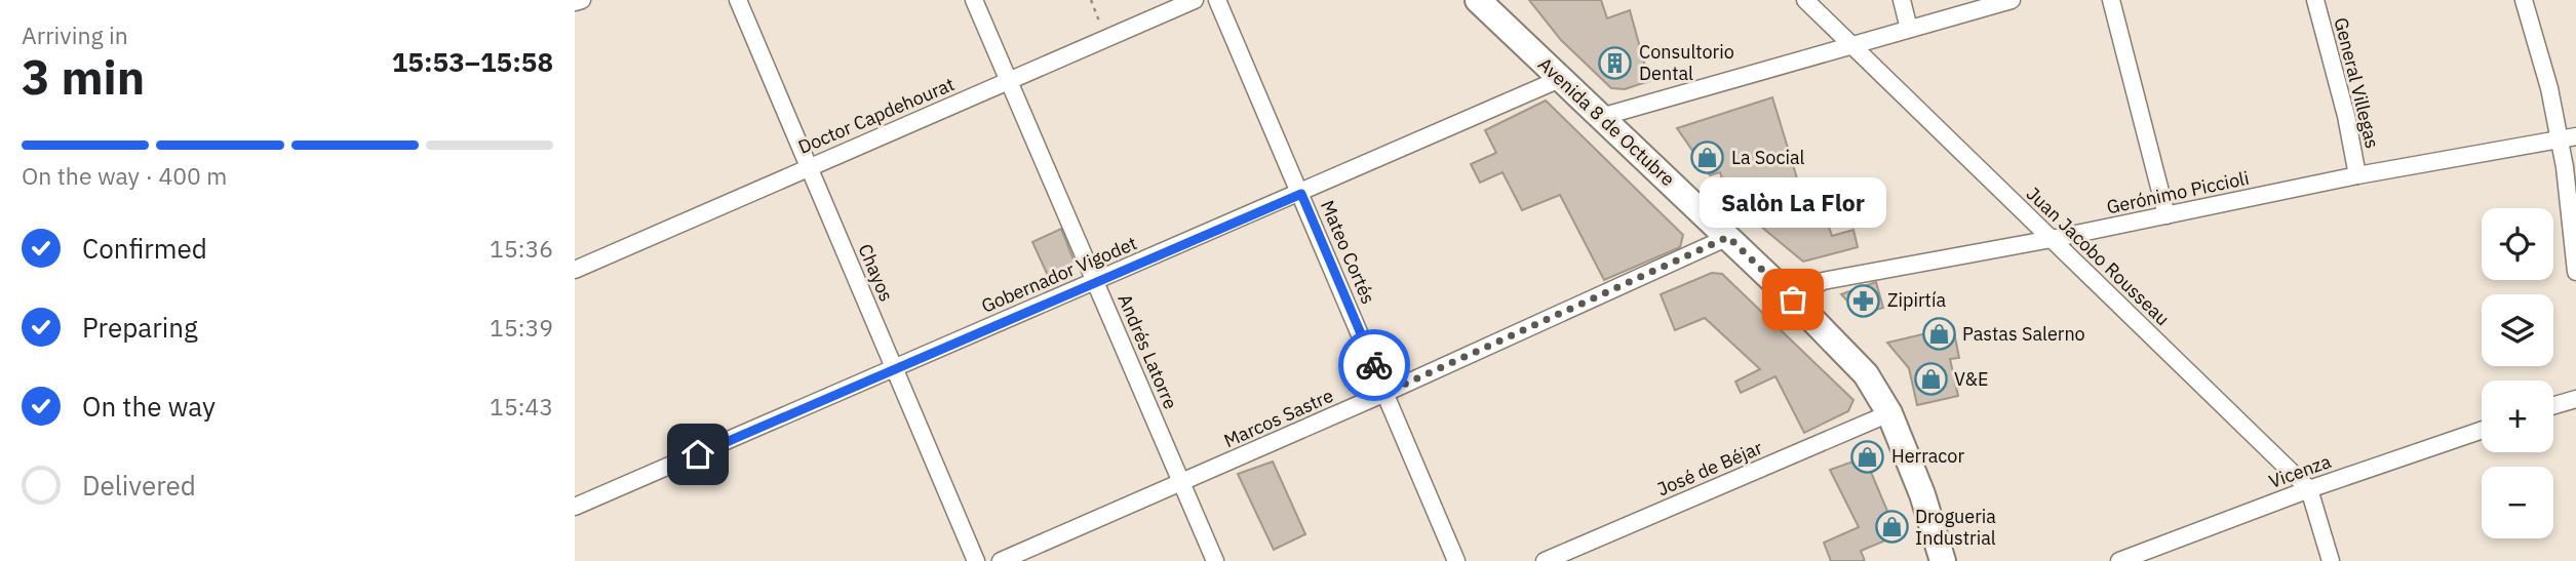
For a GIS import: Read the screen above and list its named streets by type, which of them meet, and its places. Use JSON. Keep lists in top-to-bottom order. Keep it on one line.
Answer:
{"streets":{"main road":["Avenida 8 de Octubre"],"street":["General Villegas","Doctor Capdehourat","Gerónimo Piccioli","Mateo Cortés","Juan Jacobo Rousseau","Chayos","Gobernador Vigodet","Andrés Latorre","Marcos Sastre","José de Béjar","Vicenza"]},"crossings":[["General Villegas","Gerónimo Piccioli"],["Doctor Capdehourat","Chayos"],["Doctor Capdehourat","Andrés Latorre"],["Avenida 8 de Octubre","Gerónimo Piccioli"],["Avenida 8 de Octubre","Gobernador Vigodet"],["Avenida 8 de Octubre","Marcos Sastre"],["Avenida 8 de Octubre","José de Béjar"],["Gerónimo Piccioli","Juan Jacobo Rousseau"],["Mateo Cortés","Gobernador Vigodet"],["Mateo Cortés","Marcos Sastre"],["Juan Jacobo Rousseau","Vicenza"],["Chayos","Gobernador Vigodet"],["Gobernador Vigodet","Andrés Latorre"],["Andrés Latorre","Marcos Sastre"]],"places":{"building":["Consultorio Dental"],"shop":["La Social","Pastas Salerno","V&E","Herracor","Drogueria Industrial"],"other":["Salòn La Flor"],"pharmacy":["Zipirtía"]},"page":{"heading":["3 min","Arriving in","15:53–15:58"],"bar":"On the way · 400 m","bubble":"Salòn La Flor","list":[["Confirmed","15:36"],["Preparing","15:39"],["On the way","15:43"],"Delivered"],"map_buttons":["+","−"]}}
